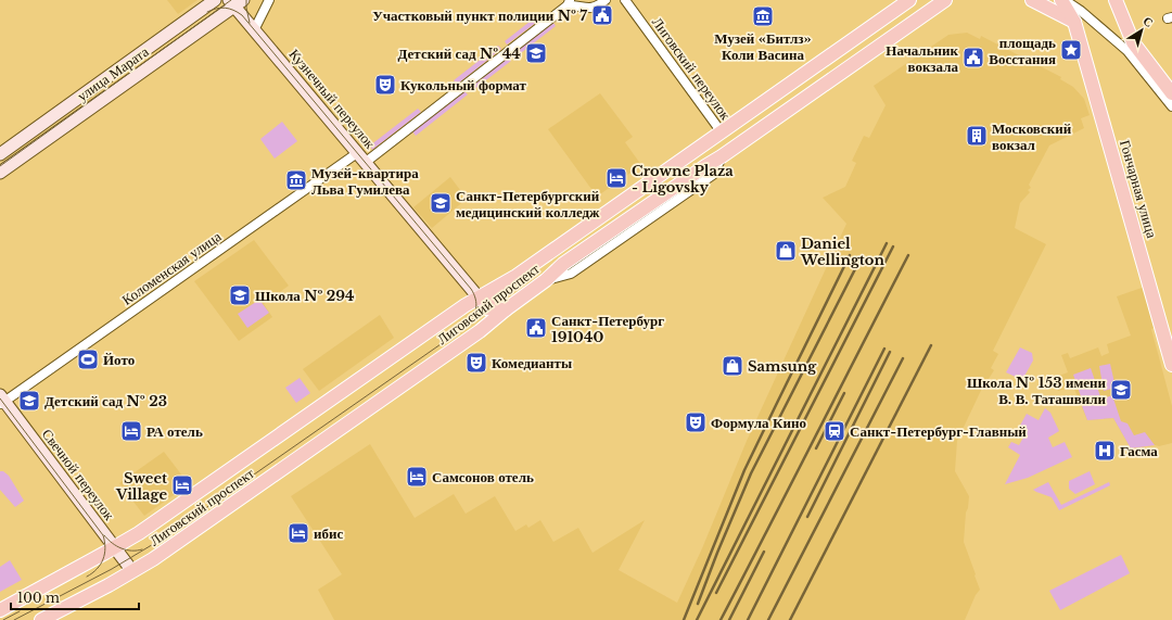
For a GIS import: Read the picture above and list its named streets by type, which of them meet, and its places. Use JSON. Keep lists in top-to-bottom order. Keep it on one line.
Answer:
{"streets":{"main road":["Гончарная улица","Лиговский проспект"],"street":["Лиговский переулок","улица Марата","Кузнечный переулок","Коломенская улица","Свечной переулок"]},"crossings":[["Лиговский переулок","Лиговский проспект"],["улица Марата","Кузнечный переулок"],["Кузнечный переулок","Коломенская улица"],["Кузнечный переулок","Лиговский проспект"],["Коломенская улица","Свечной переулок"],["Лиговский проспект","Свечной переулок"]],"places":{"public building":["Участковый пункт полиции № 7","Начальник вокзала","Санкт-Петербург 191040"],"museum":["Музей «Битлз» Коли Васина","Музей-квартира Льва Гумилева"],"place":["площадь Восстания"],"school or university":["Детский сад № 44","Санкт-Петербургский медицинский колледж","Школа № 294","Школа № 153 имени В. В. Таташвили","Детский сад № 23"],"theatre":["Кукольный формат","Комедианты","Формула Кино"],"building":["Московский вокзал"],"hotel":["Crowne Plaza - Ligovsky","РА отель","Самсонов отель","Sweet Village","ибис"],"shop":["Daniel Wellington","Samsung"],"sports":["Йото"],"station":["Санкт-Петербург-Главный"],"hospital":["Гасма"]},"scale_bar":"100 m","north":"top right"}
